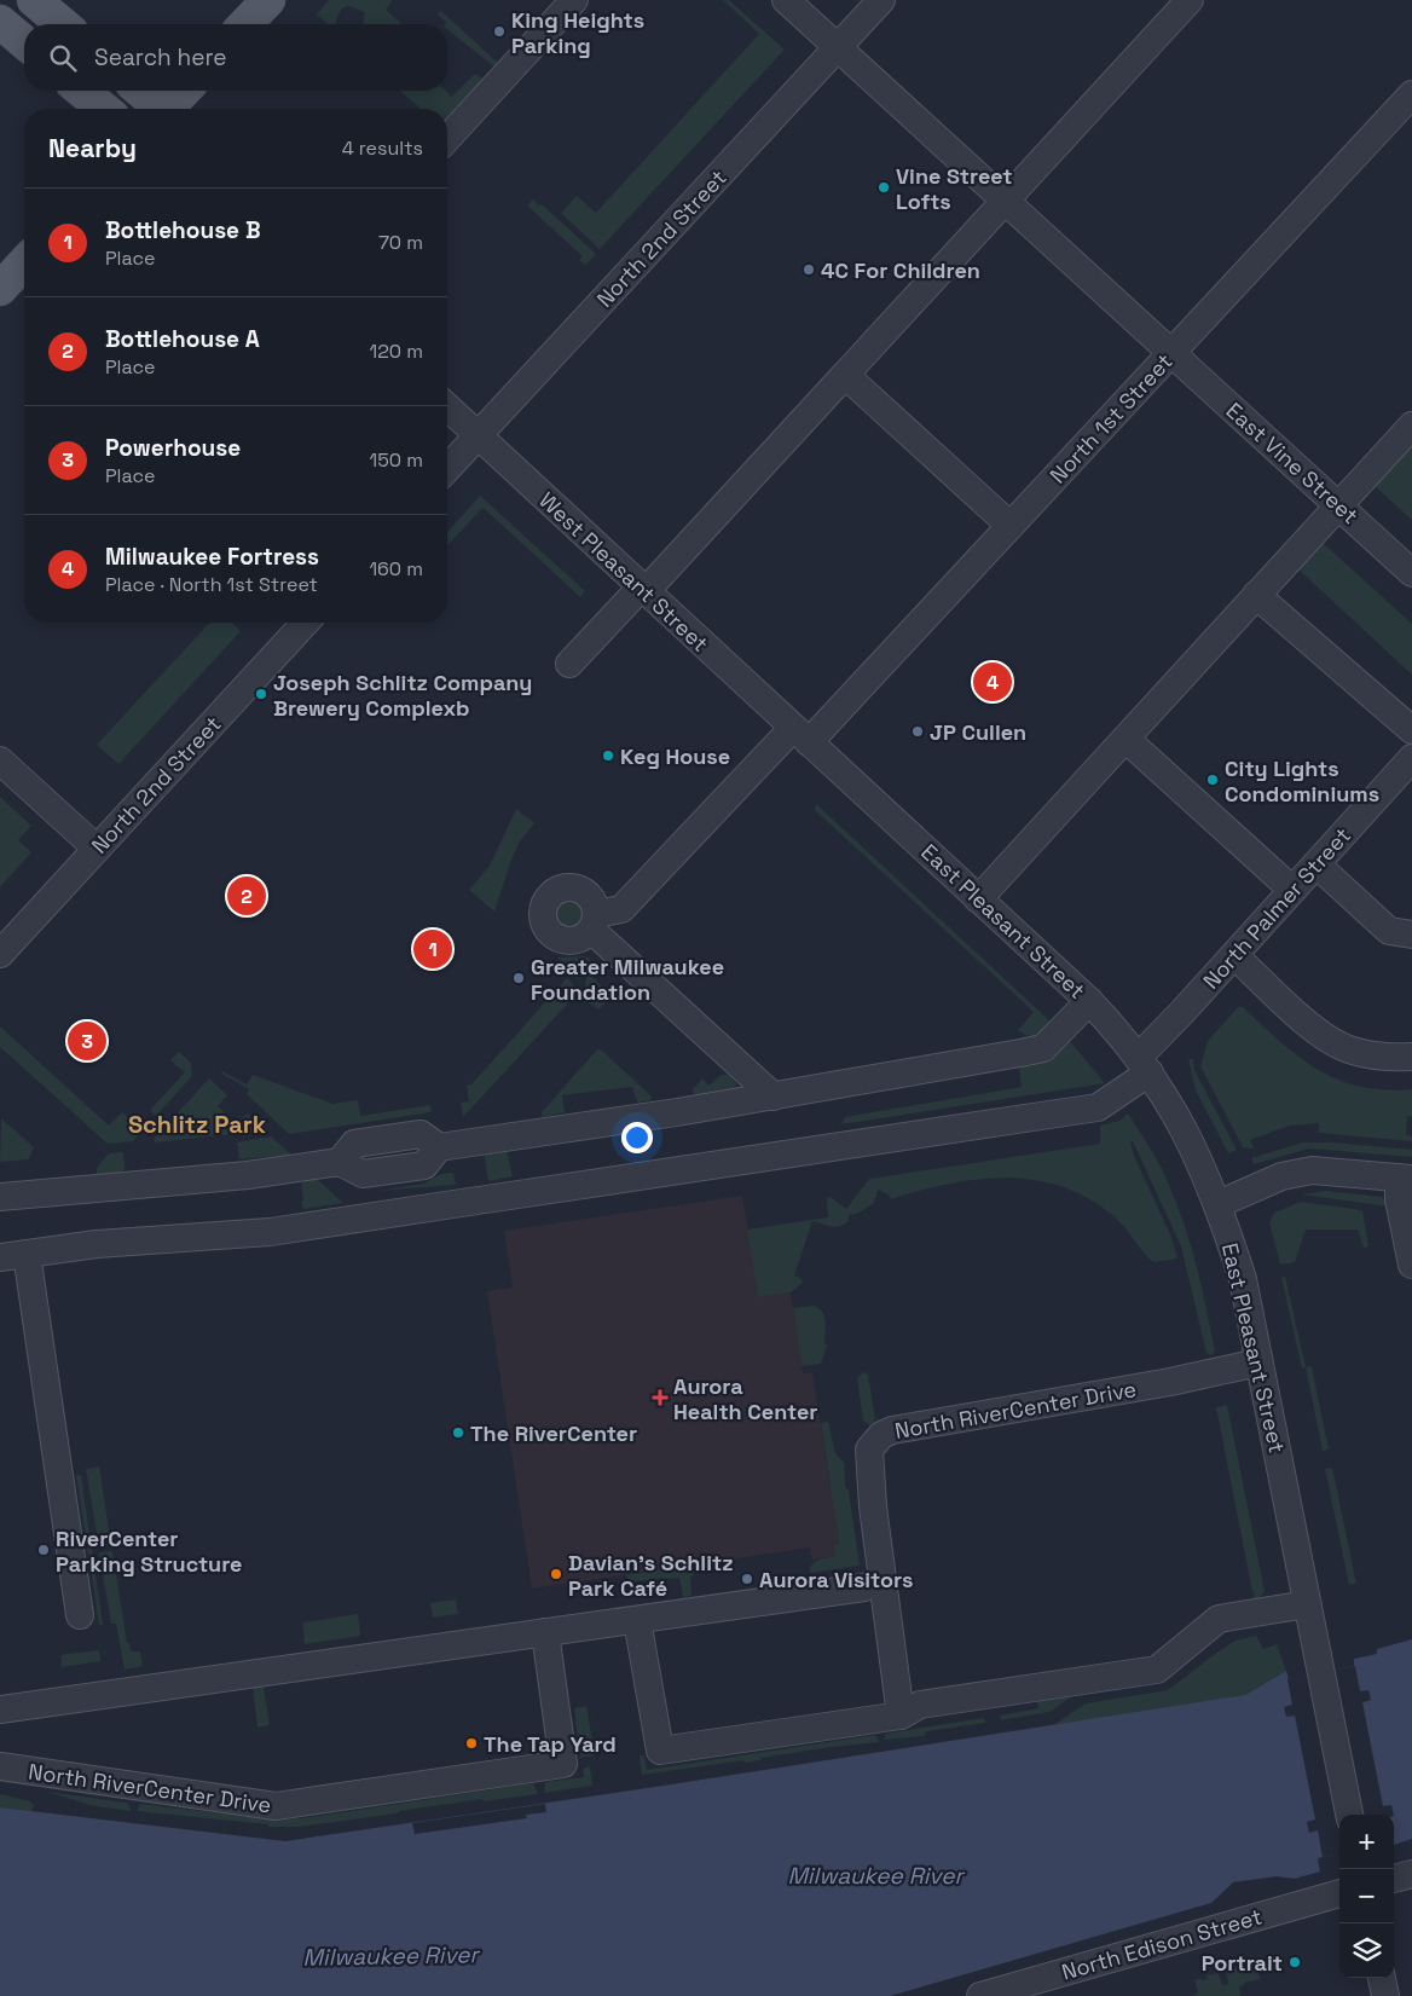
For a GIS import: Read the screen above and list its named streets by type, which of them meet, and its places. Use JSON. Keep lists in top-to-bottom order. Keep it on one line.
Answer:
{"streets":{"street":["North 2nd Street","North 1st Street","East Vine Street","West Pleasant Street","North Palmer Street","East Pleasant Street","North RiverCenter Drive","North Edison Street"]},"crossings":[["North 2nd Street","East Vine Street"],["North 2nd Street","West Pleasant Street"],["North 1st Street","East Vine Street"],["North 1st Street","West Pleasant Street"],["North 1st Street","East Pleasant Street"],["West Pleasant Street","East Pleasant Street"],["North Palmer Street","East Pleasant Street"],["East Pleasant Street","North RiverCenter Drive"]],"districts":["Schlitz Park"],"water":["Milwaukee River"],"places":{"other":["King Heights Parking","Vine Street Lofts","4C For Children","Joseph Schlitz Company Brewery Complexb","JP Cullen","Keg House","City Lights Condominiums","Greater Milwaukee Foundation","The RiverCenter","RiverCenter Parking Structure","Davian's Schlitz Park Café","Aurora Visitors","The Tap Yard","Portrait"],"health":["Aurora Health Center"]},"page":{"search":"Search here","heading":["Nearby","4 results"],"list":[{"mark":"1","name":"Bottlehouse B","note":"Place","value":"70 m"},{"mark":"2","name":"Bottlehouse A","note":"Place","value":"120 m"},{"mark":"3","name":"Powerhouse","note":"Place","value":"150 m"},{"mark":"4","name":"Milwaukee Fortress","note":"Place · North 1st Street","value":"160 m"}],"pins":["4","2","1","3"],"map_buttons":["+","−"]}}
